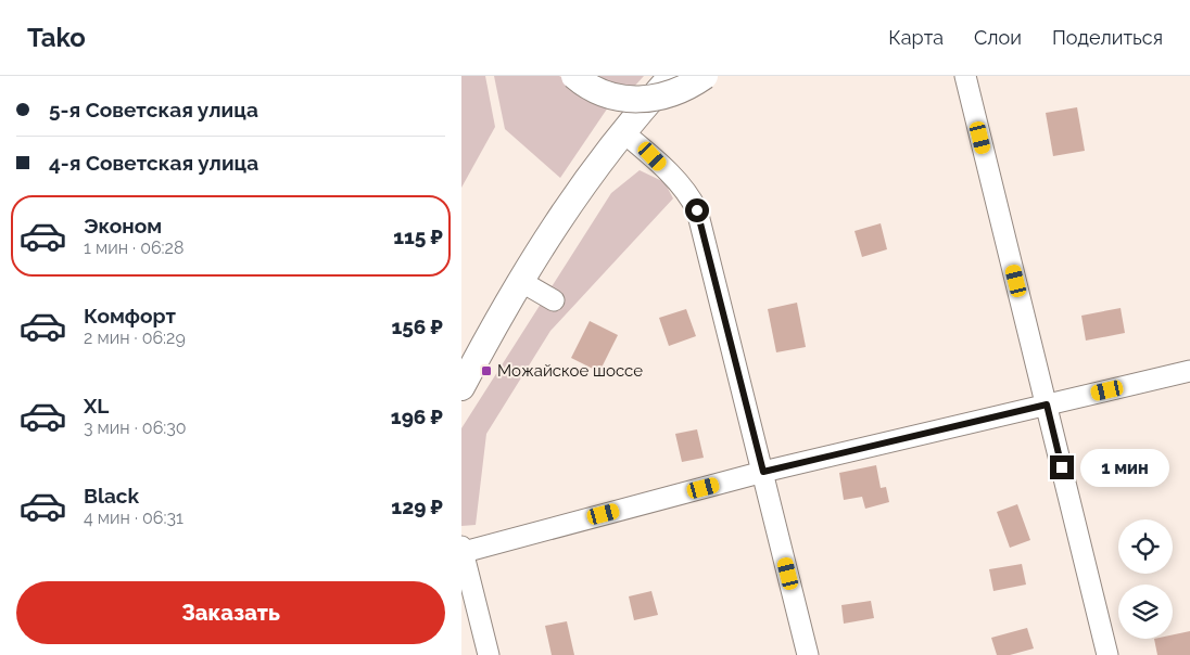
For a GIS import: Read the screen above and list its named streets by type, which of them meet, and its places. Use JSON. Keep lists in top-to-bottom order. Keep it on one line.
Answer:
{"places":{"transit":["Можайское шоссе"]},"page":{"header":"Tako","nav":["Карта","Слои","Поделиться"],"banner":["5-я Советская улица","4-я Советская улица"],"list":[{"name":"Эконом","note":"1 мин · 06:28","value":"115 ₽"},{"name":"Комфорт","note":"2 мин · 06:29","value":"156 ₽"},{"name":"XL","note":"3 мин · 06:30","value":"196 ₽"},{"name":"Black","note":"4 мин · 06:31","value":"129 ₽"}],"bubble":"1 мин","buttons":"Заказать"}}
